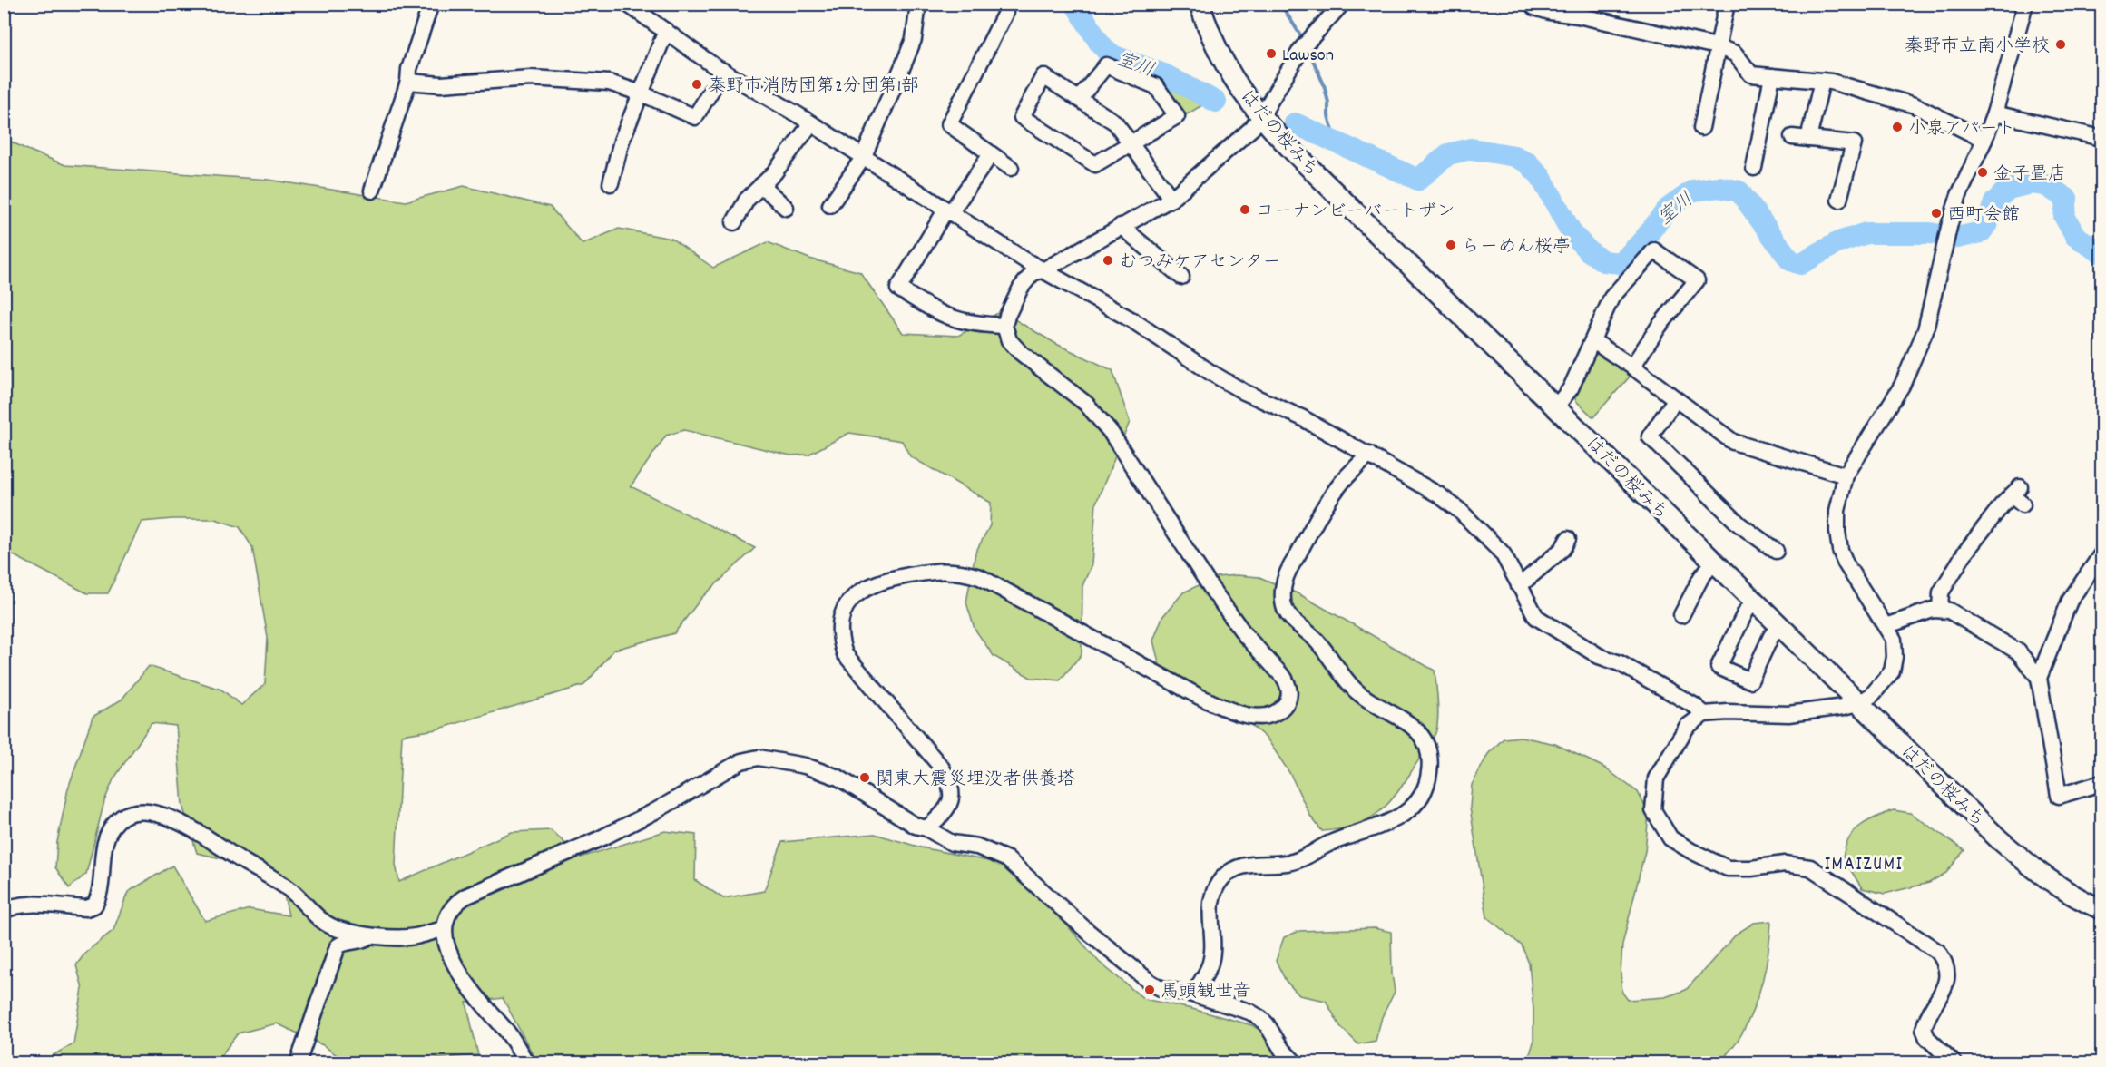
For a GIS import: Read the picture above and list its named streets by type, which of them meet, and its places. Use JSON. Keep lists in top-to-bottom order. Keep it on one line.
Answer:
{"streets":{"main road":["はだの桜みち"]},"districts":["IMAIZUMI"],"water":["室川"],"places":["秦野市立南小学校","Lawson","秦野市消防団第2分団第1部","小泉アパート","金子畳店","コーナンビーバートザン","西町会館","らーめん桜亭","むつみケアセンター","関東大震災埋没者供養塔","馬頭観世音"]}
